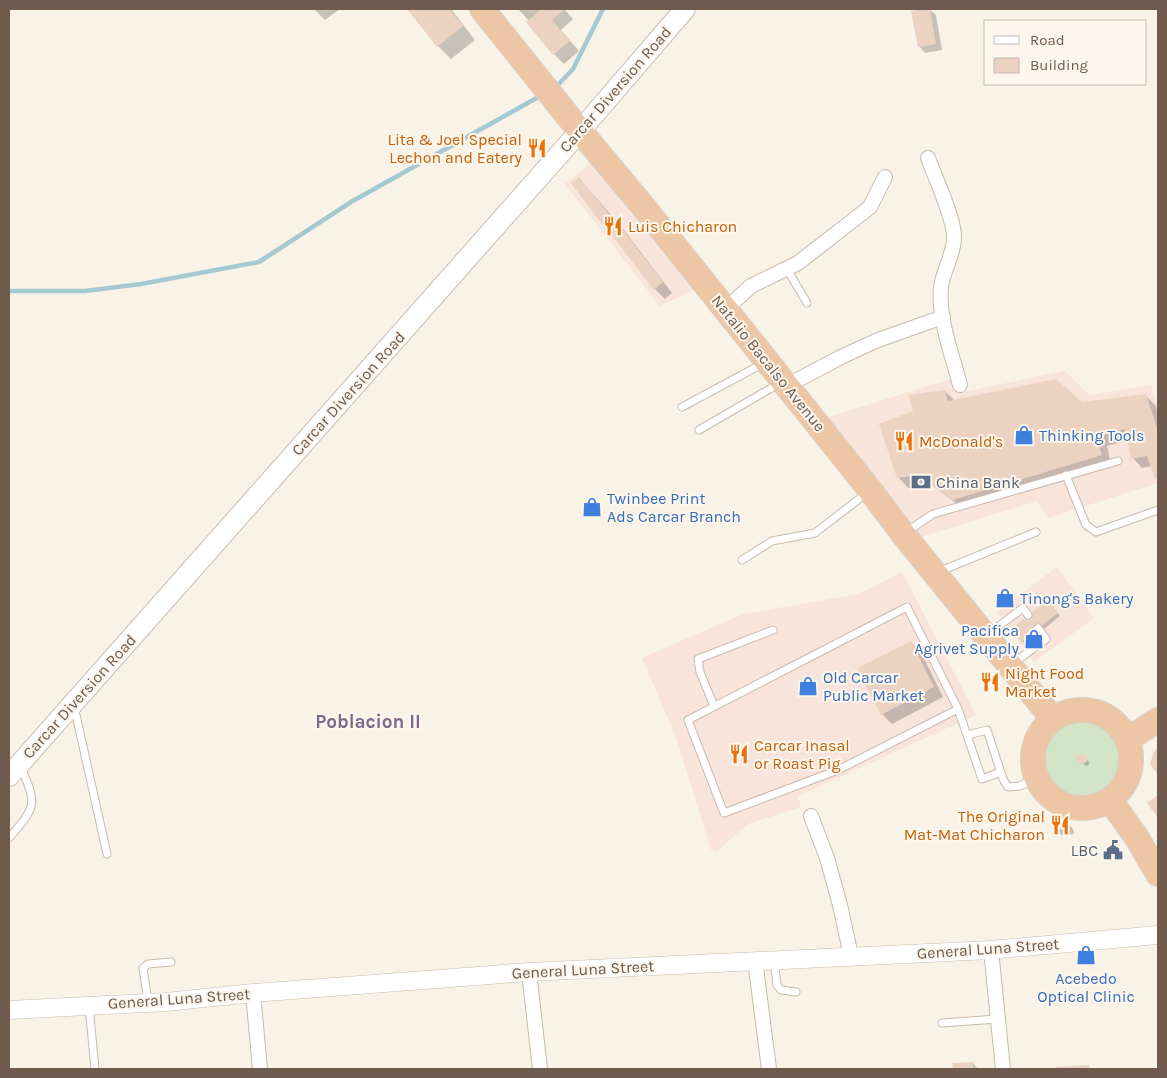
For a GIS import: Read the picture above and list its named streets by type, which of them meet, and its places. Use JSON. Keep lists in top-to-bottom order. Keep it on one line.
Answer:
{"streets":{"highway":["Natalio Bacalso Avenue"],"main road":["Carcar Diversion Road"],"street":["General Luna Street"]},"crossings":[["Carcar Diversion Road","Natalio Bacalso Avenue"]],"districts":["Poblacion II"],"places":{"restaurant":["Lita & Joel Special Lechon and Eatery","Luis Chicharon","McDonald's","Night Food Market","Carcar Inasal or Roast Pig","The Original Mat-Mat Chicharon"],"shop":["Thinking Tools","Twinbee Print Ads Carcar Branch","Tinong's Bakery","Pacifica Agrivet Supply","Old Carcar Public Market","Acebedo Optical Clinic"],"bank":["China Bank"],"public building":["LBC"]},"legend":["Road","Building"]}
